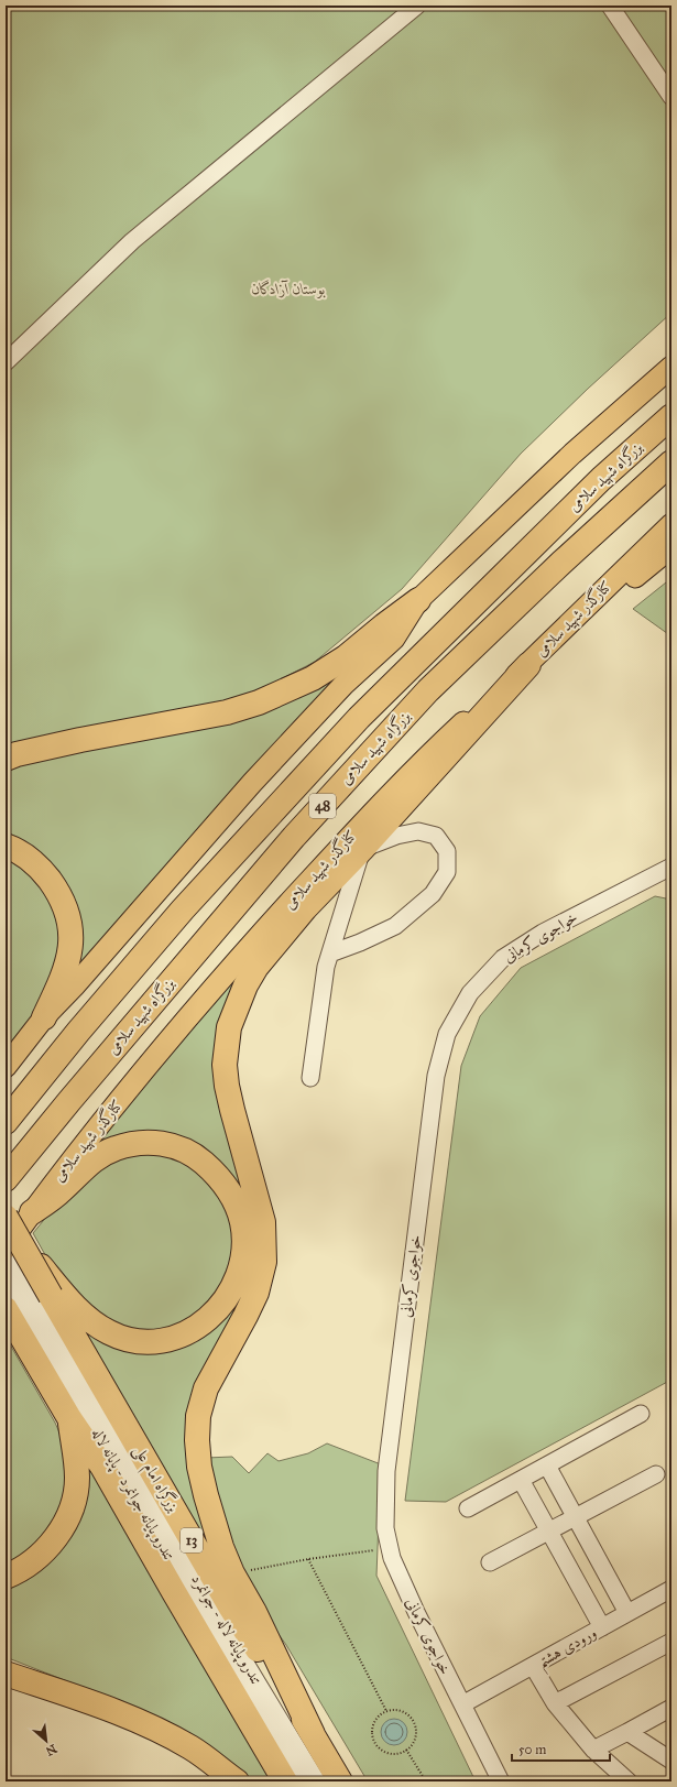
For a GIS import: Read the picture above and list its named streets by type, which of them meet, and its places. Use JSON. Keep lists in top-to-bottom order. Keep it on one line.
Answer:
{"streets":{"highway":["بزرگراه شهید سلامی","48","بزرگراه امام علی","13"],"main road":["کنارگذر شهید سلامی"],"street":["خواجوی کرمانی","تندرو پایانه جوانمرد - پایانه لاله","تندرو پایانه لاله - جوانمرد","ورودی هشتم"]},"crossings":[["کنارگذر شهید سلامی","بزرگراه امام علی"],["کنارگذر شهید سلامی","تندرو پایانه لاله - جوانمرد"],["خواجوی کرمانی","ورودی هشتم"],["بزرگراه امام علی","تندرو پایانه لاله - جوانمرد"],["تندرو پایانه جوانمرد - پایانه لاله","تندرو پایانه لاله - جوانمرد"]],"parks":["بوستان آزادگان"],"scale_bar":"50 m","north":"bottom right"}
